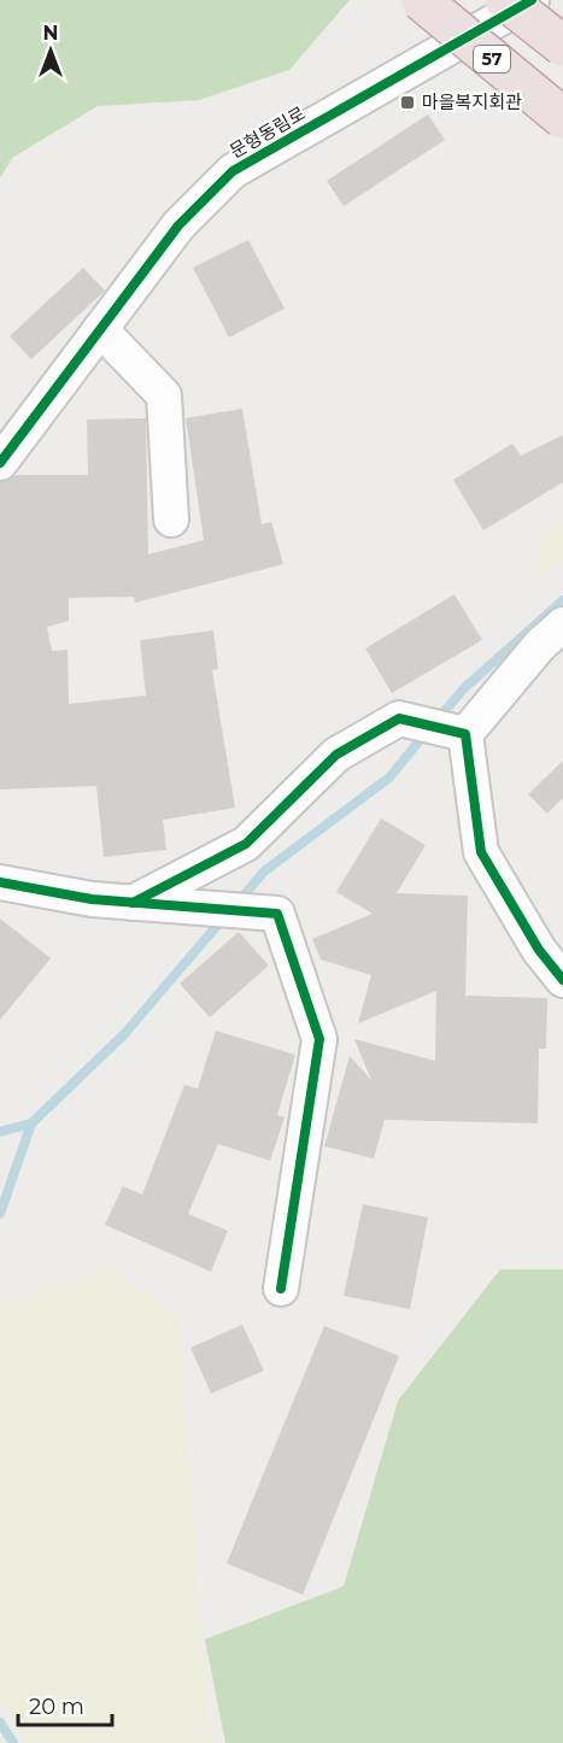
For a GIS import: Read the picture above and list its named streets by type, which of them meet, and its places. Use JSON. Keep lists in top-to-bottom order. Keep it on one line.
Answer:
{"streets":{"highway":["57"],"street":["문형동림로"]},"places":{"transit":["마을복지회관"]},"scale_bar":"20 m","north":"top"}
